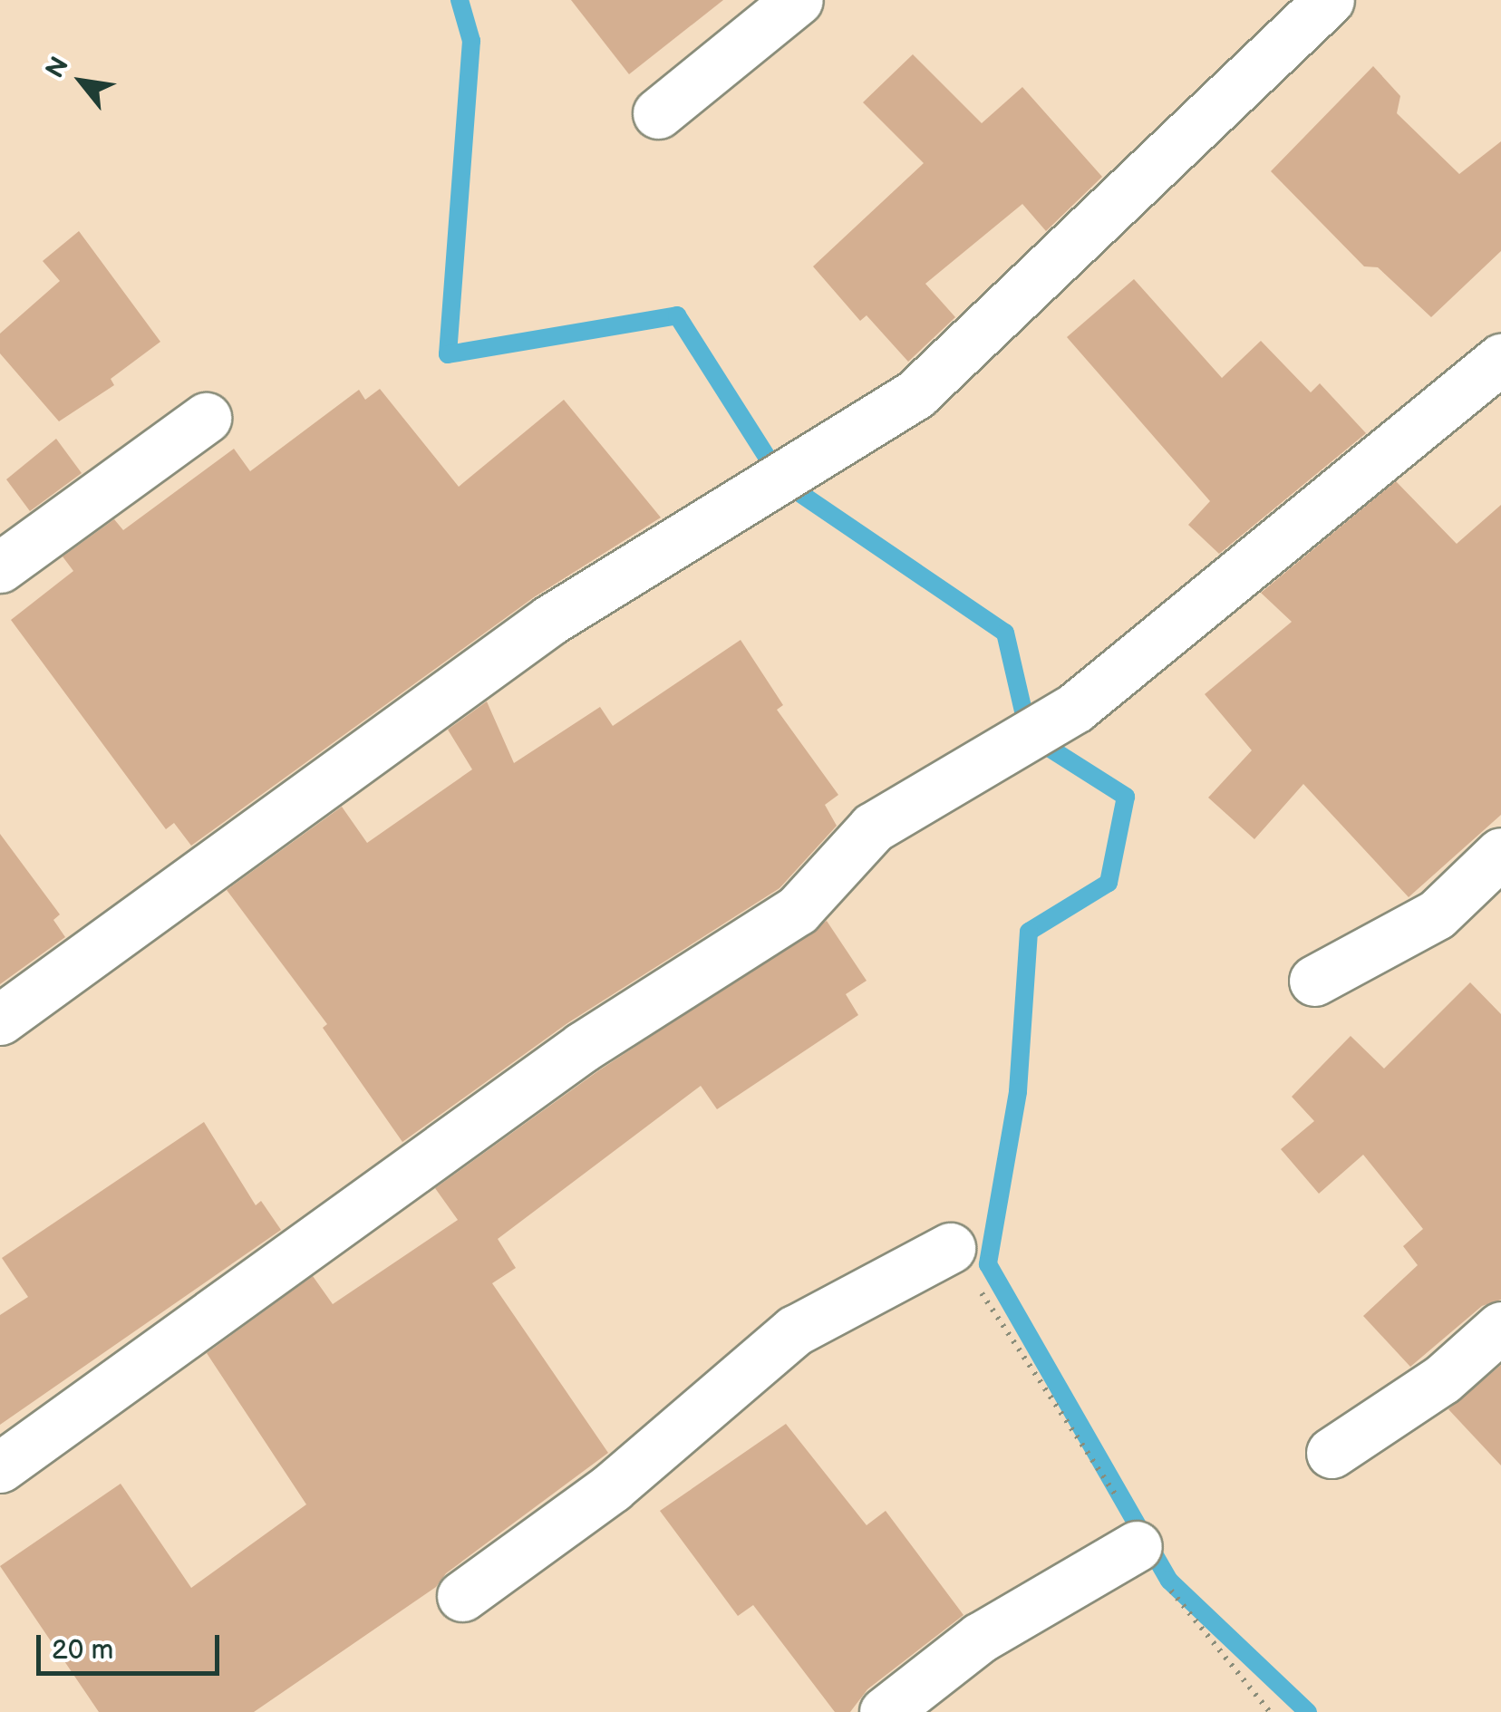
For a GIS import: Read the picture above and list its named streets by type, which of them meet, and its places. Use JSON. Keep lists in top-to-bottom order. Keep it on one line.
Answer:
{"scale_bar":"20 m","north":"top left"}
